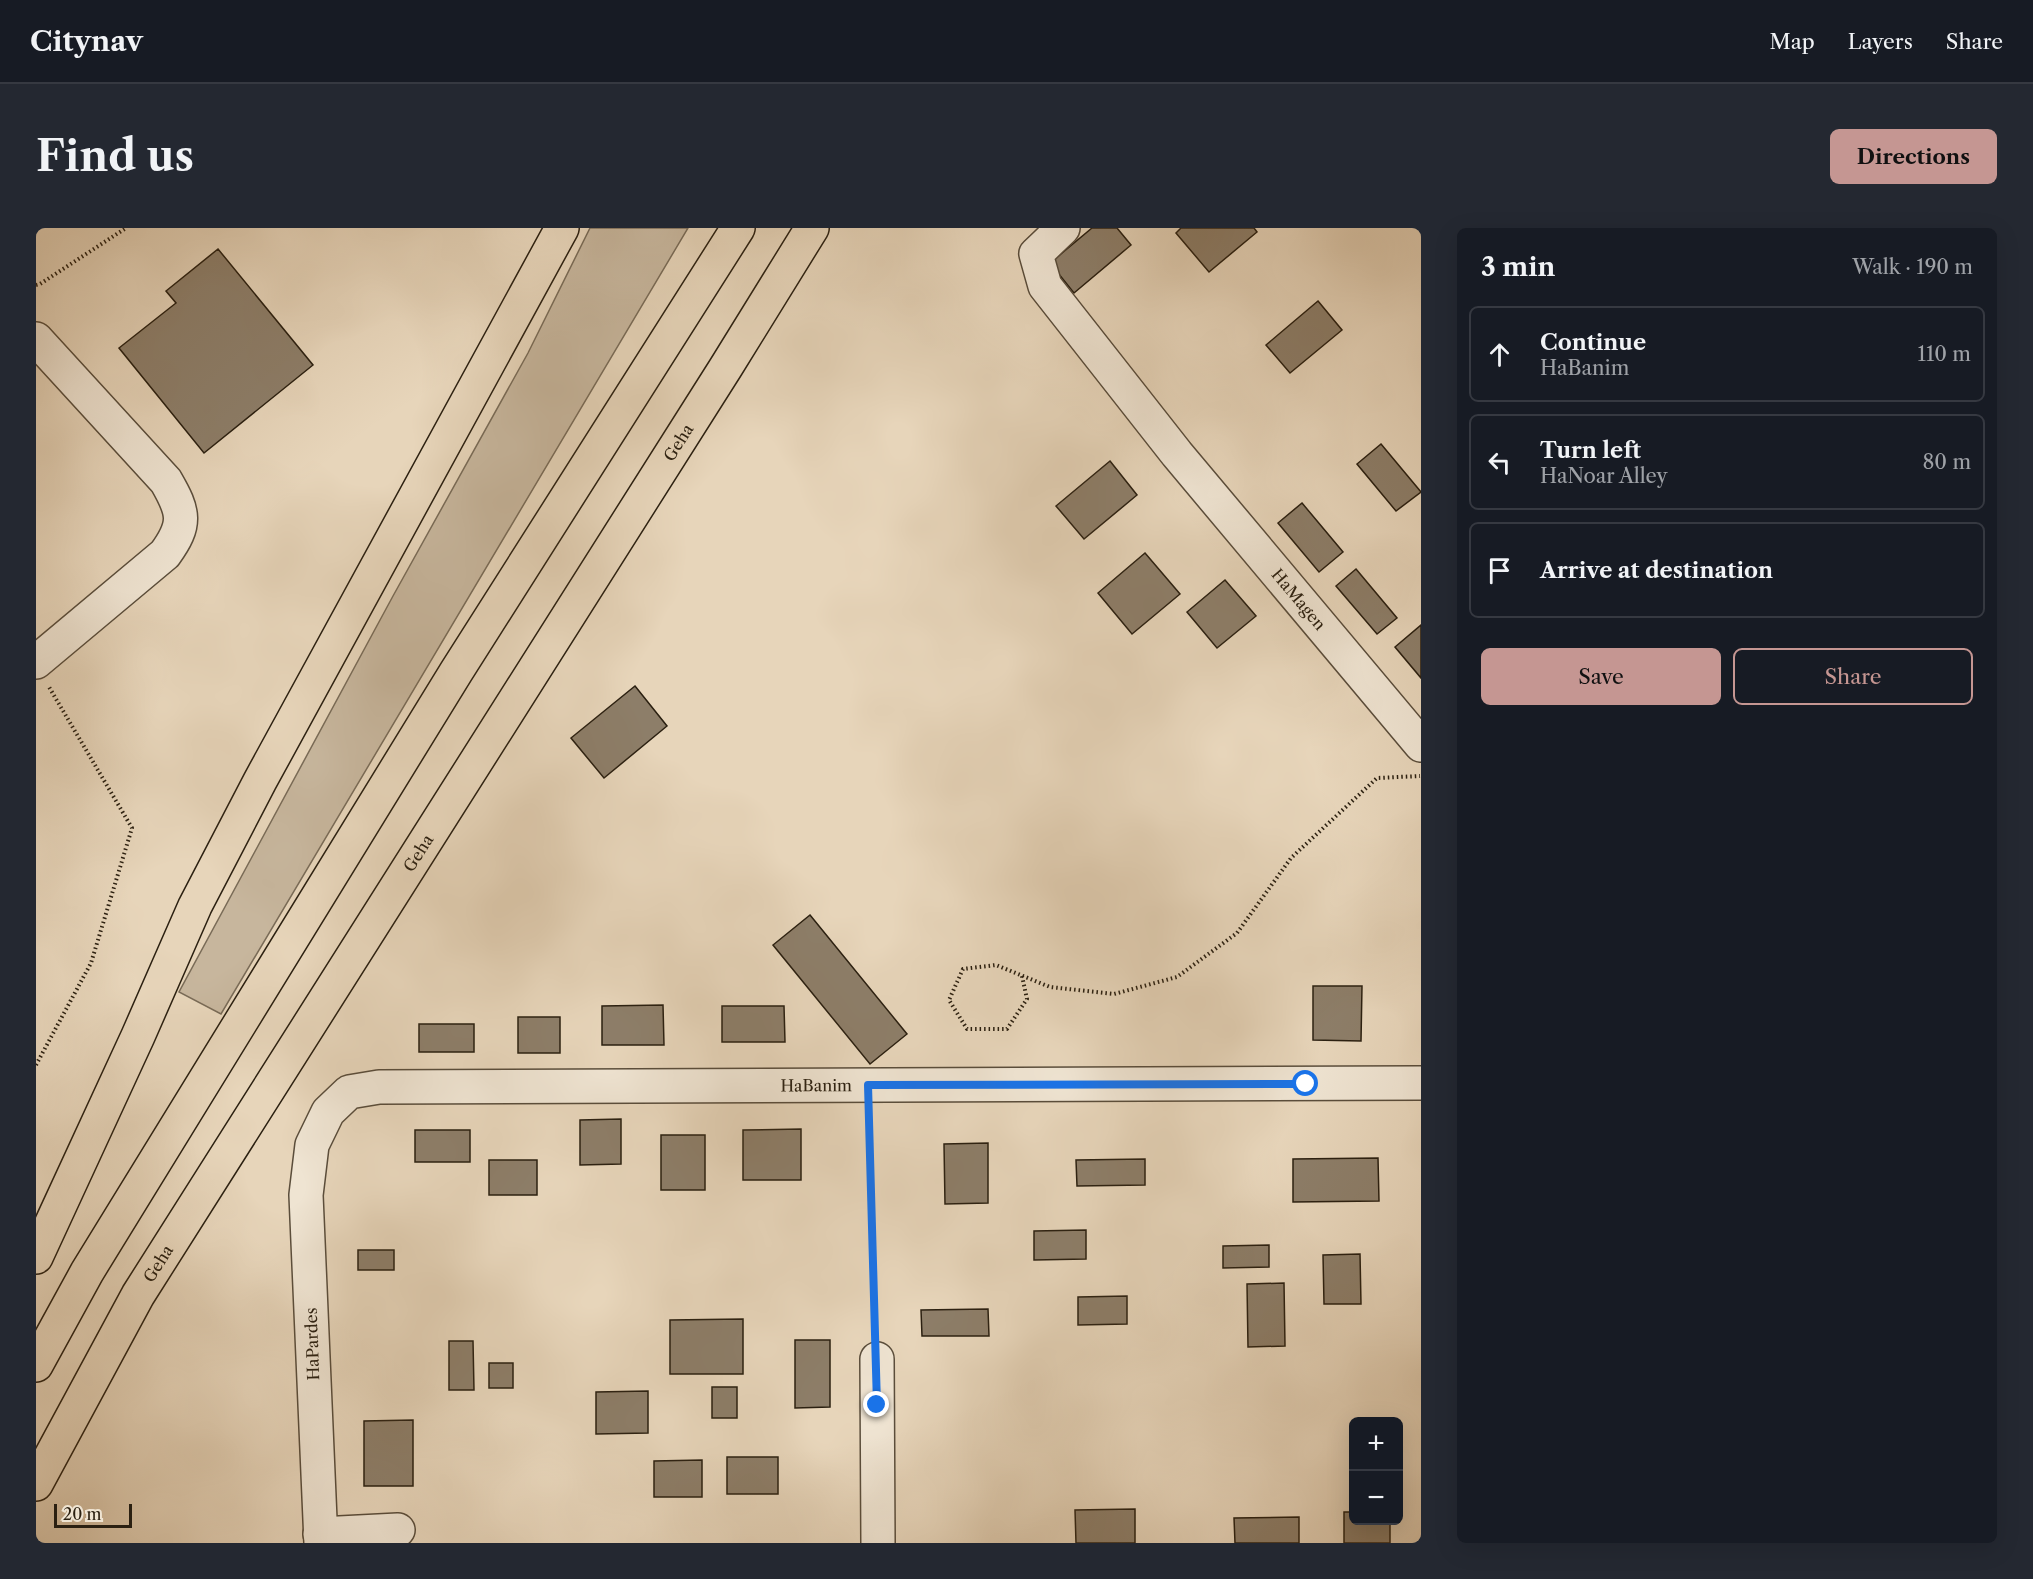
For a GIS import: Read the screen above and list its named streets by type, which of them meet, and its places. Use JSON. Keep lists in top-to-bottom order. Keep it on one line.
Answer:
{"streets":{"highway":["Geha"],"street":["HaMagen","HaBanim","HaPardes"]},"crossings":[["HaBanim","HaPardes"]],"scale_bar":"20 m","page":{"header":"Citynav","nav":["Map","Layers","Share"],"buttons":["Directions",["Save","Share"]],"title":"Find us","heading":["3 min","Walk · 190 m"],"list":[["Continue","HaBanim","110 m"],["Turn left","HaNoar Alley","80 m"],"Arrive at destination"],"map_buttons":["+","−"],"scale":"20 m"}}
